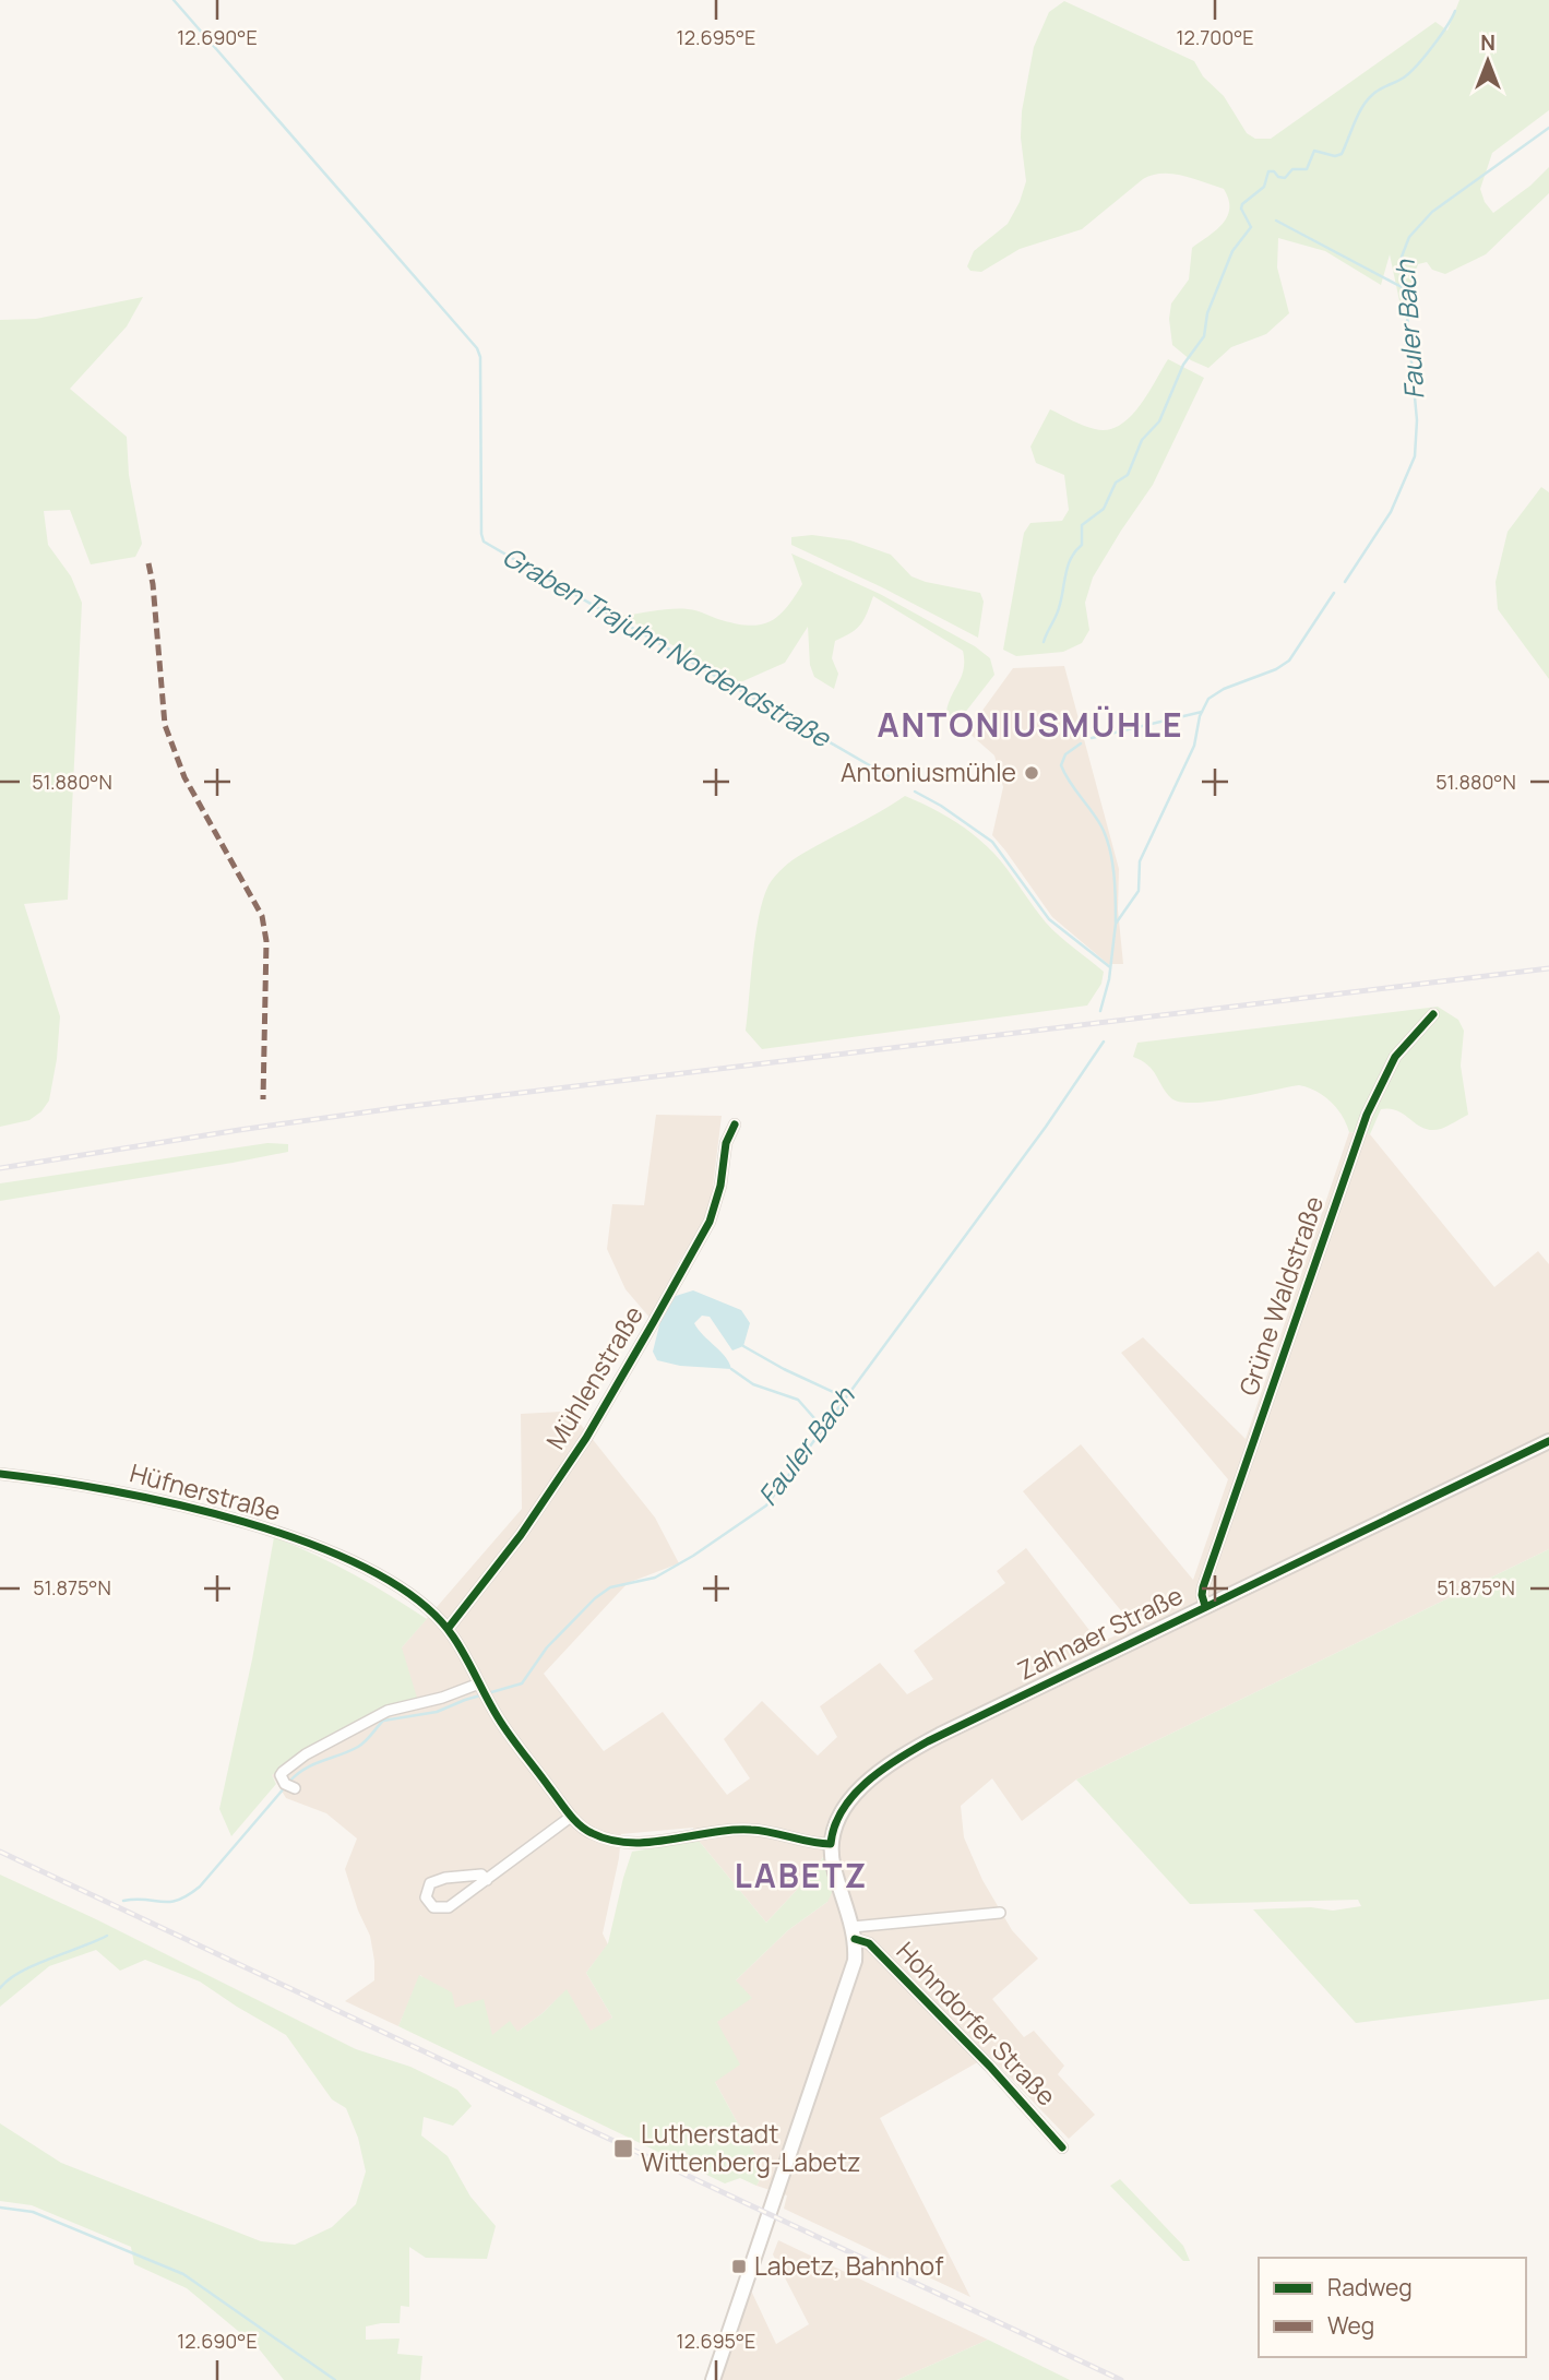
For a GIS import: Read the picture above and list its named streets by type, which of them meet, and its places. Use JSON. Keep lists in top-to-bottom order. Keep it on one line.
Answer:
{"streets":{"main road":["Zahnaer Straße"],"street":["Grüne Waldstraße","Mühlenstraße","Hüfnerstraße","Hohndorfer Straße"]},"crossings":[["Grüne Waldstraße","Zahnaer Straße"],["Mühlenstraße","Hüfnerstraße"],["Hüfnerstraße","Zahnaer Straße"],["Zahnaer Straße","Hohndorfer Straße"]],"districts":["ANTONIUSMÜHLE","LABETZ"],"water":["Fauler Bach","Graben Trajuhn Nordendstraße"],"places":{"other":["Antoniusmühle"],"transit":["Lutherstadt Wittenberg-Labetz","Labetz, Bahnhof"]},"legend":["Radweg","Weg"],"north":"top","coordinates":["12.690°E","12.695°E","12.700°E","51.880°N","51.875°N"]}
